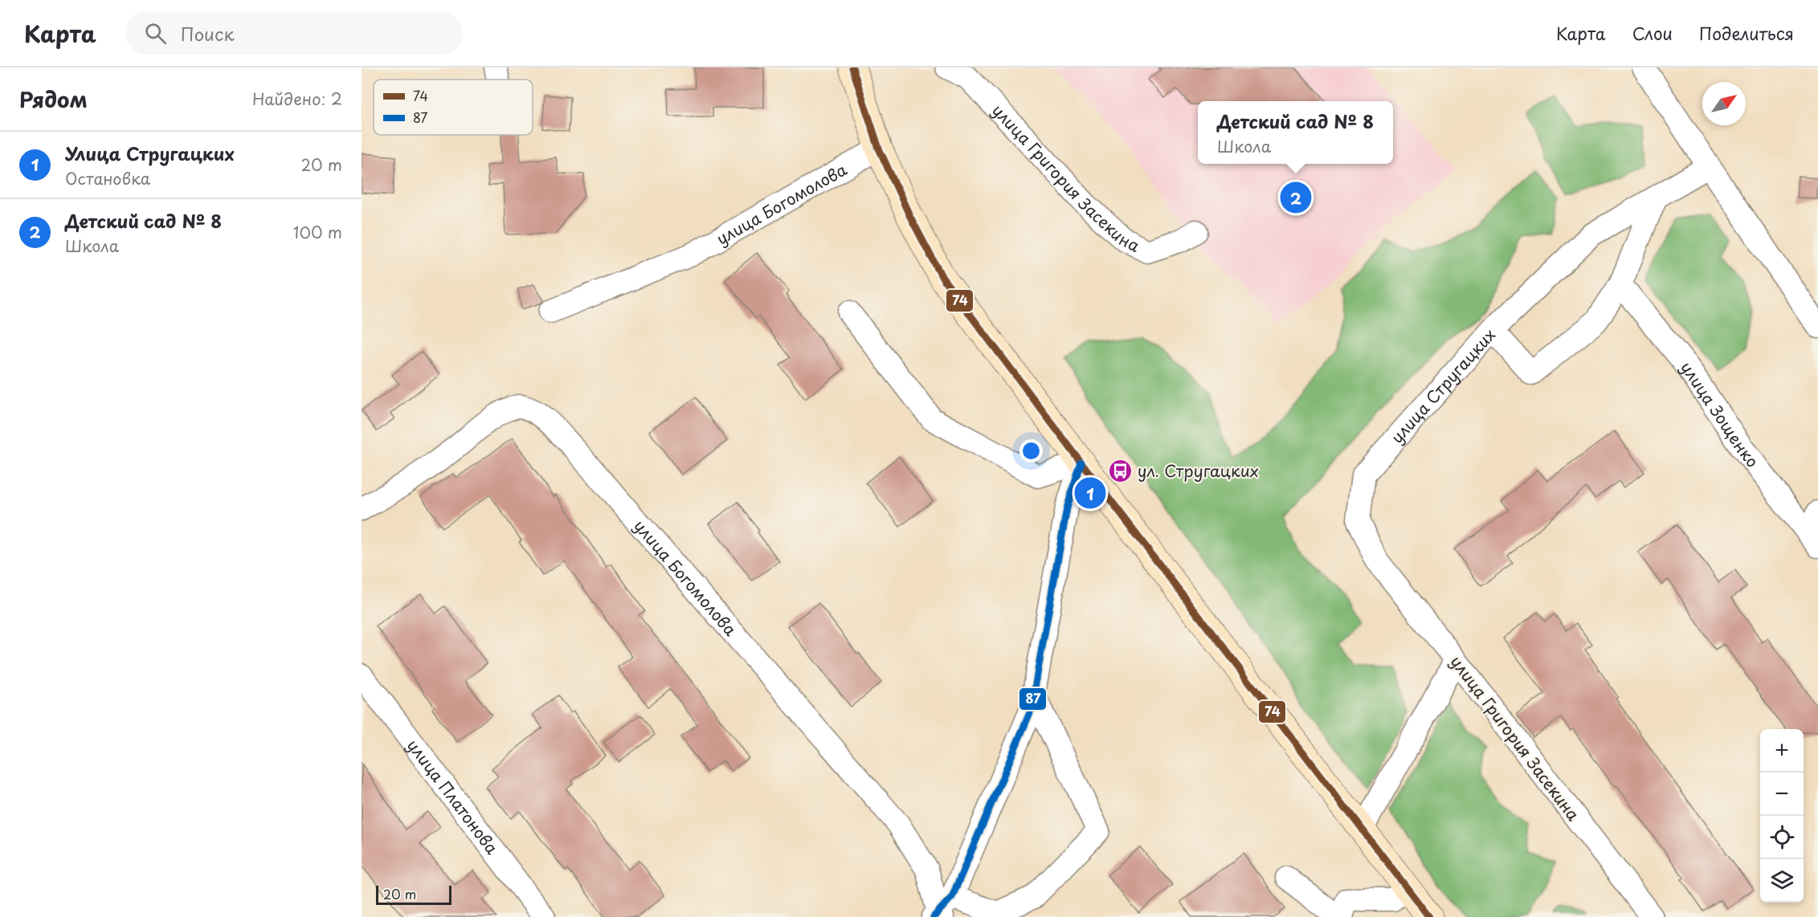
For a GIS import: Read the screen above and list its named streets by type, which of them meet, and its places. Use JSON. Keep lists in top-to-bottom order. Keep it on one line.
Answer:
{"streets":{"street":["улица Григория Засекина","улица Богомолова","улица Стругацких","улица Зощенко","улица Платонова"]},"crossings":[["улица Григория Засекина","улица Стругацких"]],"places":{"bus stop":["ул. Стругацких"]},"lines":["transit line 74","transit line 87"],"legend":["74","87"],"scale_bar":"20 m","north":"top right","page":{"header":"Карта","search":"Поиск","nav":["Карта","Слои","Поделиться"],"heading":["Рядом","Найдено: 2"],"popup":["Детский сад № 8","Школа"],"list":[{"mark":"1","name":"Улица Стругацких","note":"Остановка","value":"20 m"},{"mark":"2","name":"Детский сад № 8","note":"Школа","value":"100 m"}],"pins":["2","1"],"map_buttons":["+","−"],"scale":"20 m"}}
